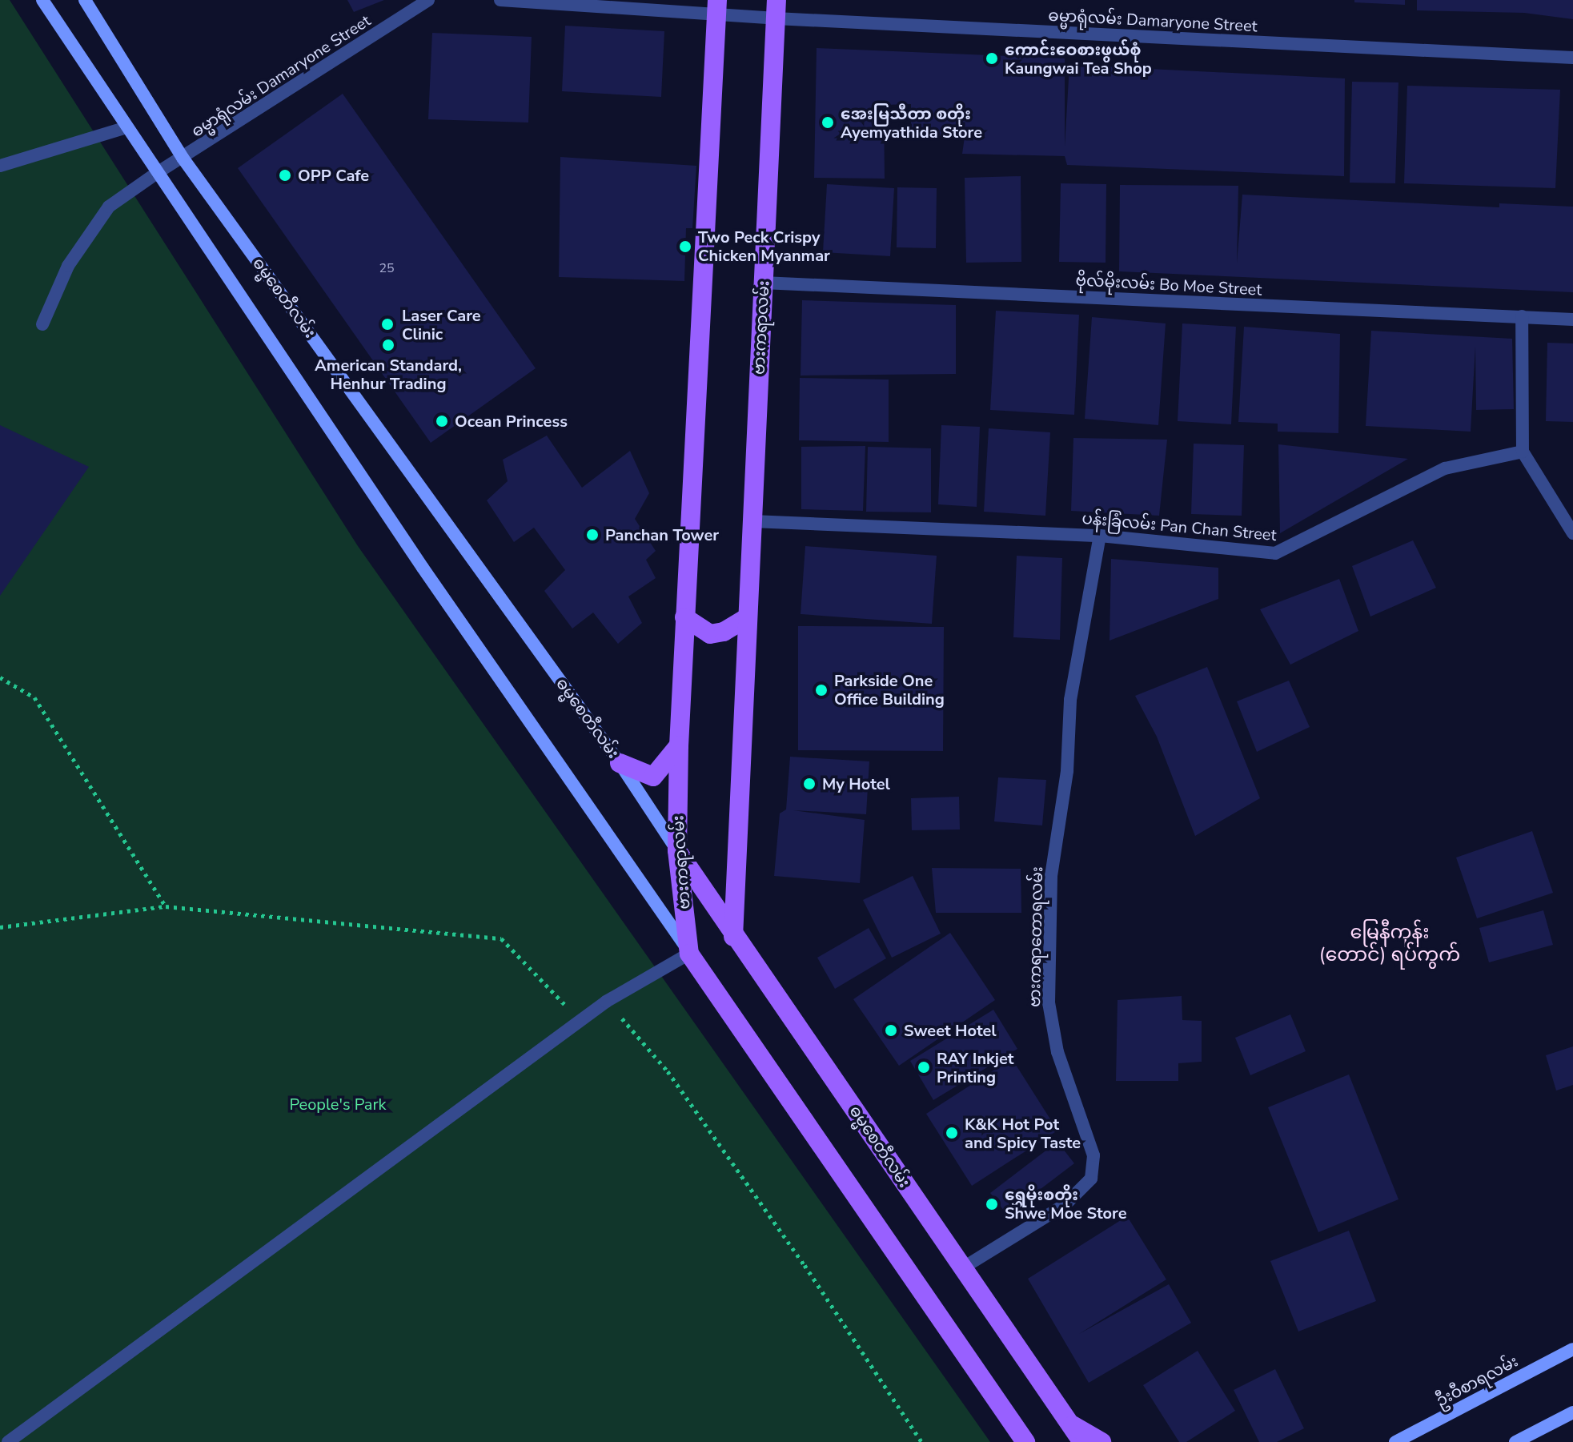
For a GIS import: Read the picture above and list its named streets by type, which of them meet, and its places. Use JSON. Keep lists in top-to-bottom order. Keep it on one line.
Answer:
{"streets":{"main road":["ဓမ္မစေတီလမ်း","ဗားကရာလမ်း","ဦးဝီစာရလမ်း"],"street":["ဓမ္မာရုံလမ်း Damaryone Street","ဗိုလ်မိုးလမ်း Bo Moe Street","ပန်းခြံလမ်း Pan Chan Street","ဗားကရာတောရလမ်း"]},"crossings":[["ဓမ္မာရုံလမ်း Damaryone Street","ဓမ္မစေတီလမ်း"],["ဓမ္မာရုံလမ်း Damaryone Street","ဗားကရာလမ်း"],["ဗိုလ်မိုးလမ်း Bo Moe Street","ဗားကရာလမ်း"],["ဓမ္မစေတီလမ်း","ဗားကရာလမ်း"],["ဓမ္မစေတီလမ်း","ဗားကရာတောရလမ်း"],["ဗားကရာလမ်း","ပန်းခြံလမ်း Pan Chan Street"],["ပန်းခြံလမ်း Pan Chan Street","ဗားကရာတောရလမ်း"]],"districts":["မြေနီကုန်း (တောင်) ရပ်ကွက်"],"parks":["People's Park"],"places":["ကောင်းဝေစားဖွယ်စုံ Kaungwai Tea Shop","အေးမြသီတာ စတိုး Ayemyathida Store","OPP Cafe","Two Peck Crispy Chicken Myanmar","Laser Care Clinic","American Standard, Henhur Trading","Ocean Princess","Panchan Tower","Parkside One Office Building","My Hotel","Sweet Hotel","RAY Inkjet Printing","K&K Hot Pot and Spicy Taste","ရွှေမိုးစတိုး Shwe Moe Store"],"house_numbers":["25"]}
